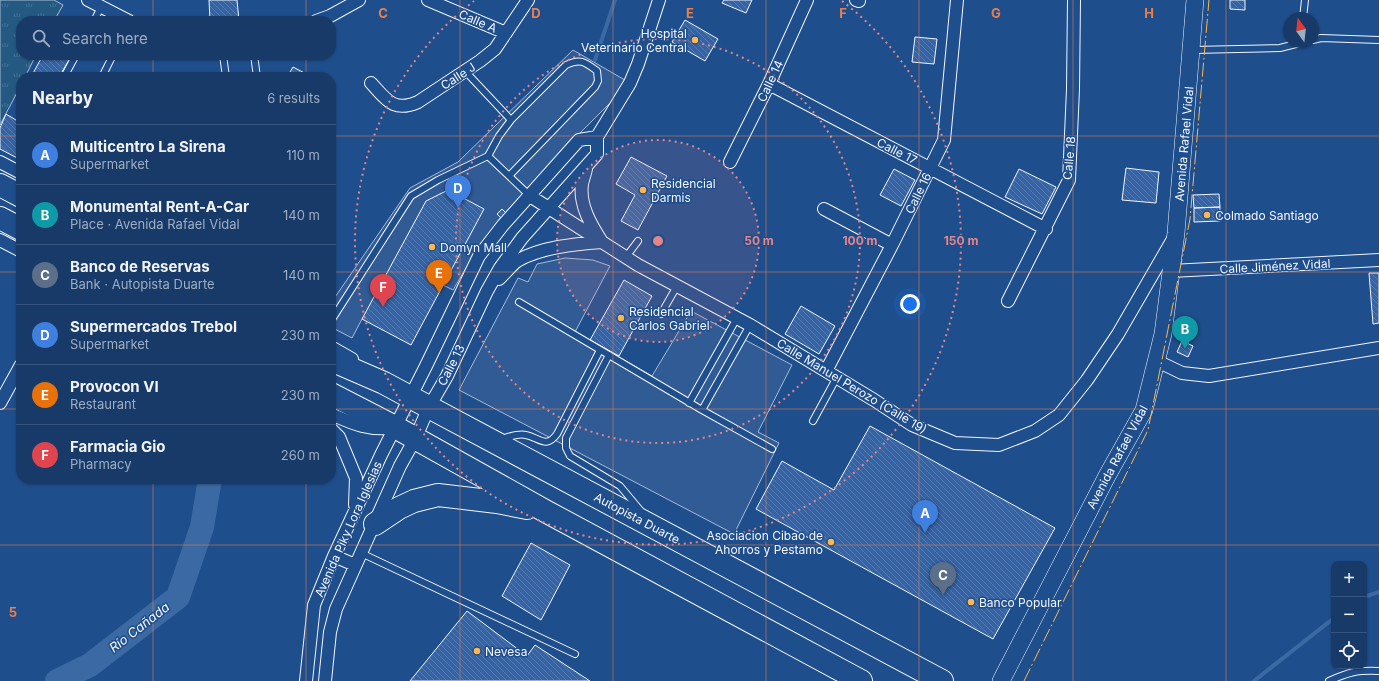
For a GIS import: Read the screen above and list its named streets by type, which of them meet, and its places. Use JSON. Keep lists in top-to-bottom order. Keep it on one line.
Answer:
{"streets":{"highway":["Autopista Duarte"],"main road":["Avenida Rafael Vidal"],"street":["Calle A","Calle J","Calle 14","Calle 17","Calle 18","Calle 16","Calle Jiménez Vidal","Calle 13","Calle Manuel Perozo (Calle 19)","Avenida Piky Lora Iglesias"]},"crossings":[["Calle A","Calle J"],["Calle 14","Calle 17"],["Avenida Rafael Vidal","Calle Jiménez Vidal"],["Avenida Rafael Vidal","Calle Manuel Perozo (Calle 19)"],["Calle 17","Calle 18"],["Calle 17","Calle 16"],["Calle 16","Calle Manuel Perozo (Calle 19)"],["Calle 13","Calle Manuel Perozo (Calle 19)"],["Calle 13","Autopista Duarte"],["Calle 13","Avenida Piky Lora Iglesias"],["Calle Manuel Perozo (Calle 19)","Avenida Piky Lora Iglesias"],["Autopista Duarte","Avenida Piky Lora Iglesias"]],"water":["Río Cañada"],"places":["Hospital Veterinario Central","Residencial Darmis","Colmado Santiago","Domyn Mall","Residencial Carlos Gabriel","Asociacion Cibao de Ahorros y Pestamo","Banco Popular","Nevesa"],"north":"top","page":{"search":"Search here","heading":["Nearby","6 results"],"list":[{"mark":"A","name":"Multicentro La Sirena","note":"Supermarket","value":"110 m"},{"mark":"B","name":"Monumental Rent-A-Car","note":"Place · Avenida Rafael Vidal","value":"140 m"},{"mark":"C","name":"Banco de Reservas","note":"Bank · Autopista Duarte","value":"140 m"},{"mark":"D","name":"Supermercados Trebol","note":"Supermarket","value":"230 m"},{"mark":"E","name":"Provocon VI","note":"Restaurant","value":"230 m"},{"mark":"F","name":"Farmacia Gio","note":"Pharmacy","value":"260 m"}],"pins":["D","E","F","B","A","C"],"map_buttons":["+","−"]},"grid":{"columns":["C","D","E","F","G","H"],"rows":["5"]},"rings":["50 m","100 m","150 m"]}
